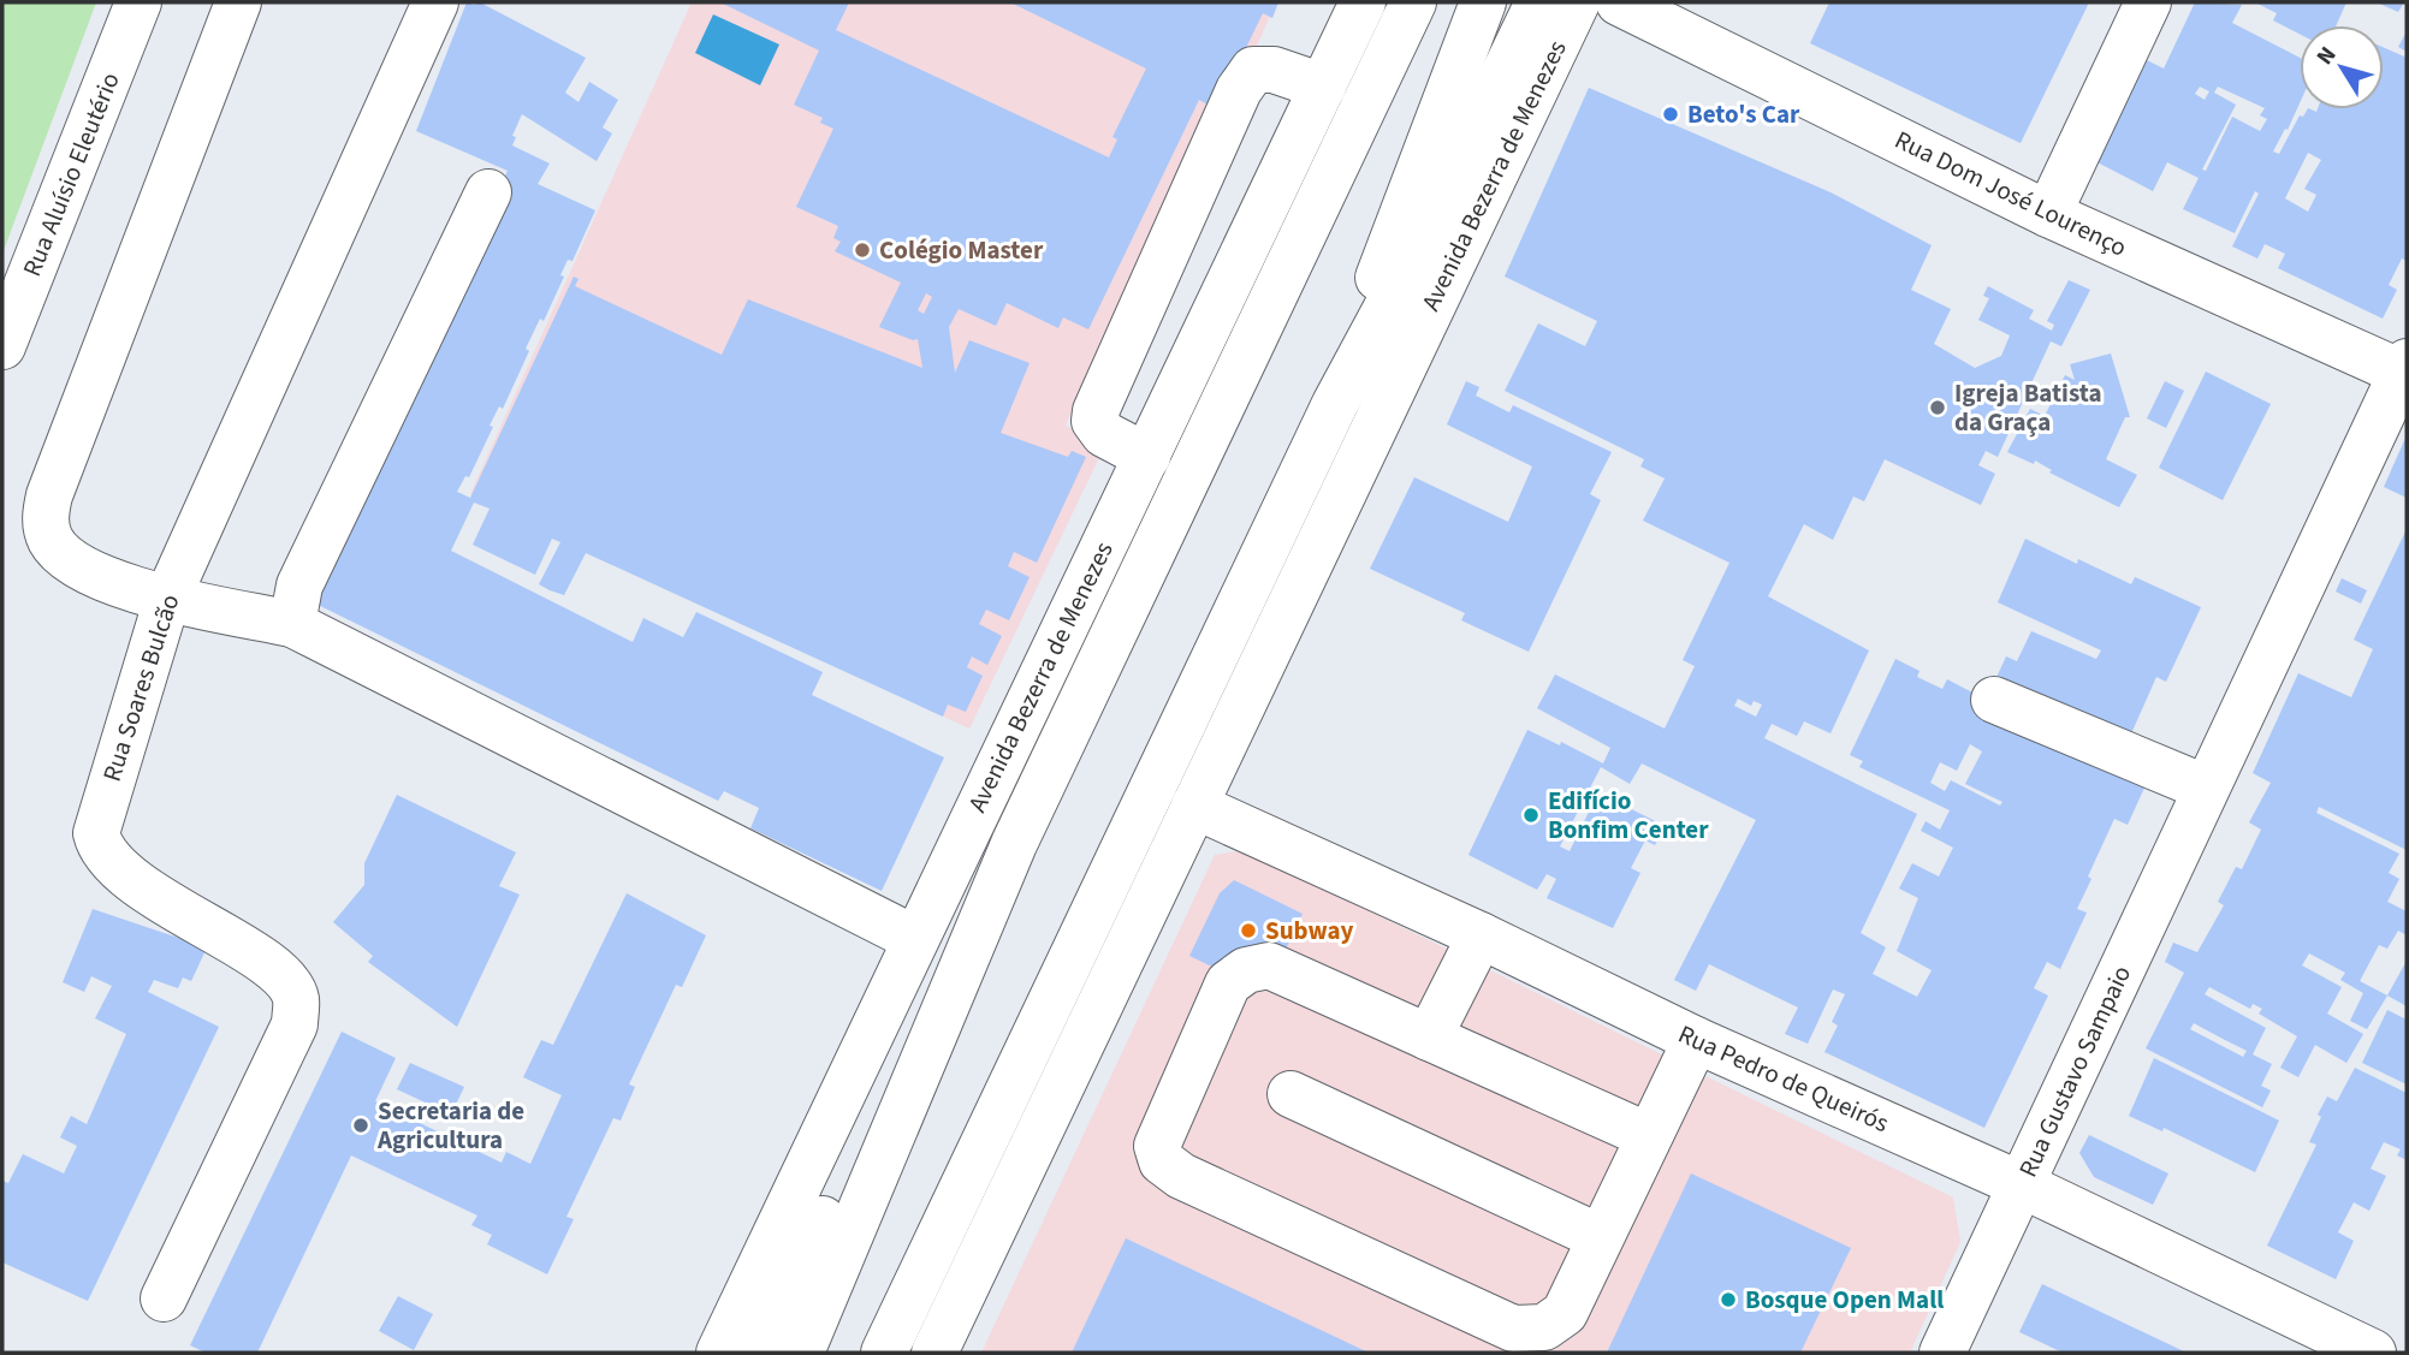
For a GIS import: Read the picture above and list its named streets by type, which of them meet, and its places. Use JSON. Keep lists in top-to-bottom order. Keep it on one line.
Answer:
{"streets":{"street":["Rua Aluísio Eleutério","Avenida Bezerra de Menezes","Rua Dom José Lourenço","Rua Soares Bulcão","Rua Gustavo Sampaio","Rua Pedro de Queirós"]},"crossings":[["Avenida Bezerra de Menezes","Rua Pedro de Queirós"],["Rua Dom José Lourenço","Rua Gustavo Sampaio"],["Rua Gustavo Sampaio","Rua Pedro de Queirós"]],"places":["Beto's Car","Colégio Master","Igreja Batista da Graça","Edifício Bonfim Center","Subway","Secretaria de Agricultura","Bosque Open Mall"],"north":"top left"}
